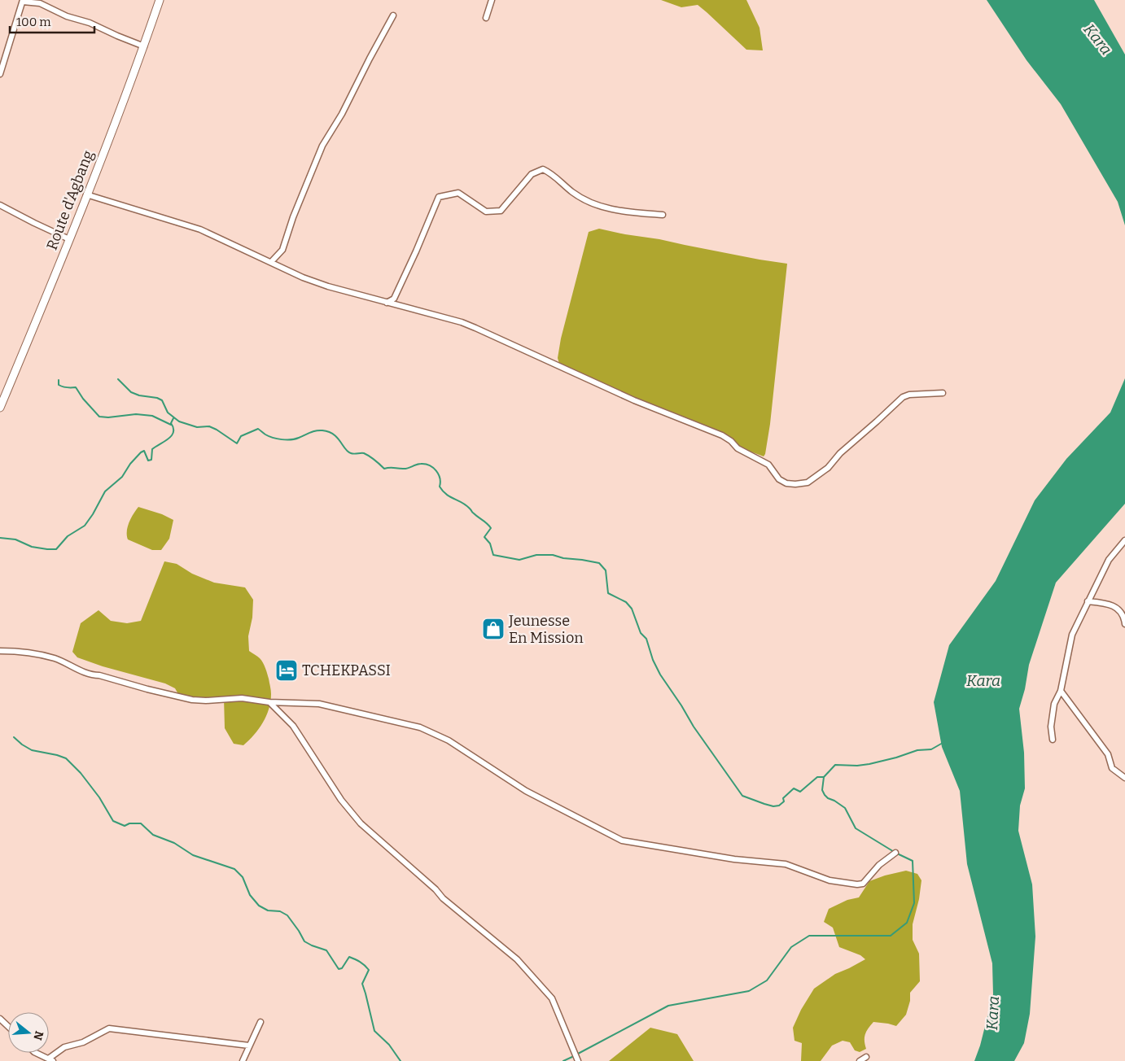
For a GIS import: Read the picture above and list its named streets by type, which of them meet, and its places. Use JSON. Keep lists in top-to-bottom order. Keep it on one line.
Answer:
{"streets":{"main road":["Route d'Agbang"]},"water":["Kara"],"places":{"shop":["Jeunesse En Mission"],"hotel":["TCHEKPASSI"]},"scale_bar":"100 m","north":"right"}
